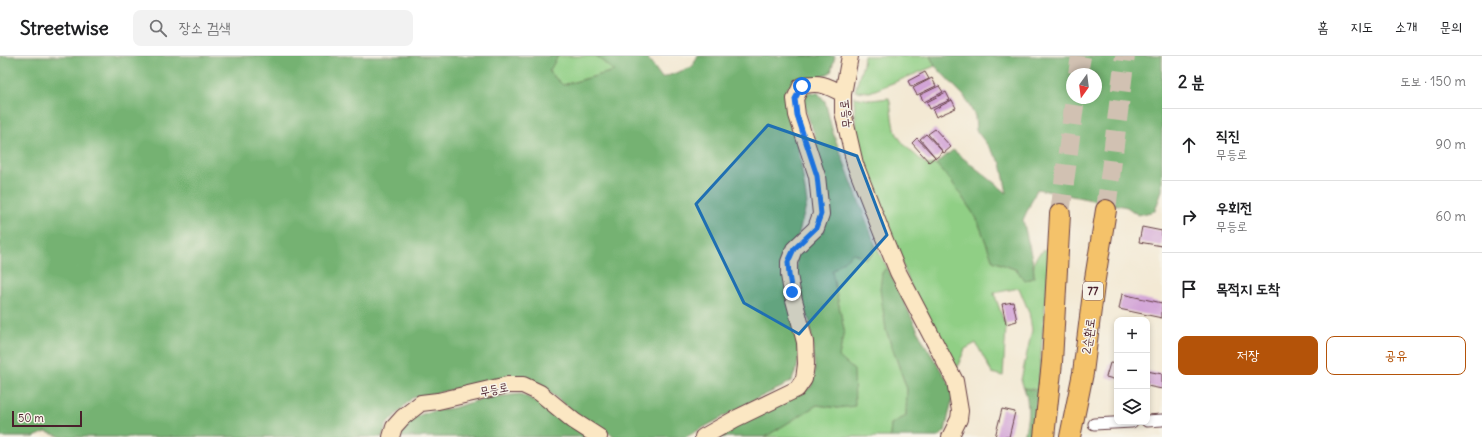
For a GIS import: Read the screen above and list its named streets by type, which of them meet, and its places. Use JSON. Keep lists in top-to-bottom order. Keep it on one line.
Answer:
{"streets":{"highway":["77","2순환로"],"main road":["무등로"]},"scale_bar":"50 m","north":"bottom","page":{"header":"Streetwise","search":"장소 검색","nav":["홈","지도","소개","문의"],"heading":["2 분","도보 · 150 m"],"list":[["직진","무등로","90 m"],["우회전","무등로","60 m"],"목적지 도착"],"map_buttons":["+","−"],"buttons":["저장","공유"],"scale":"50 m"}}
